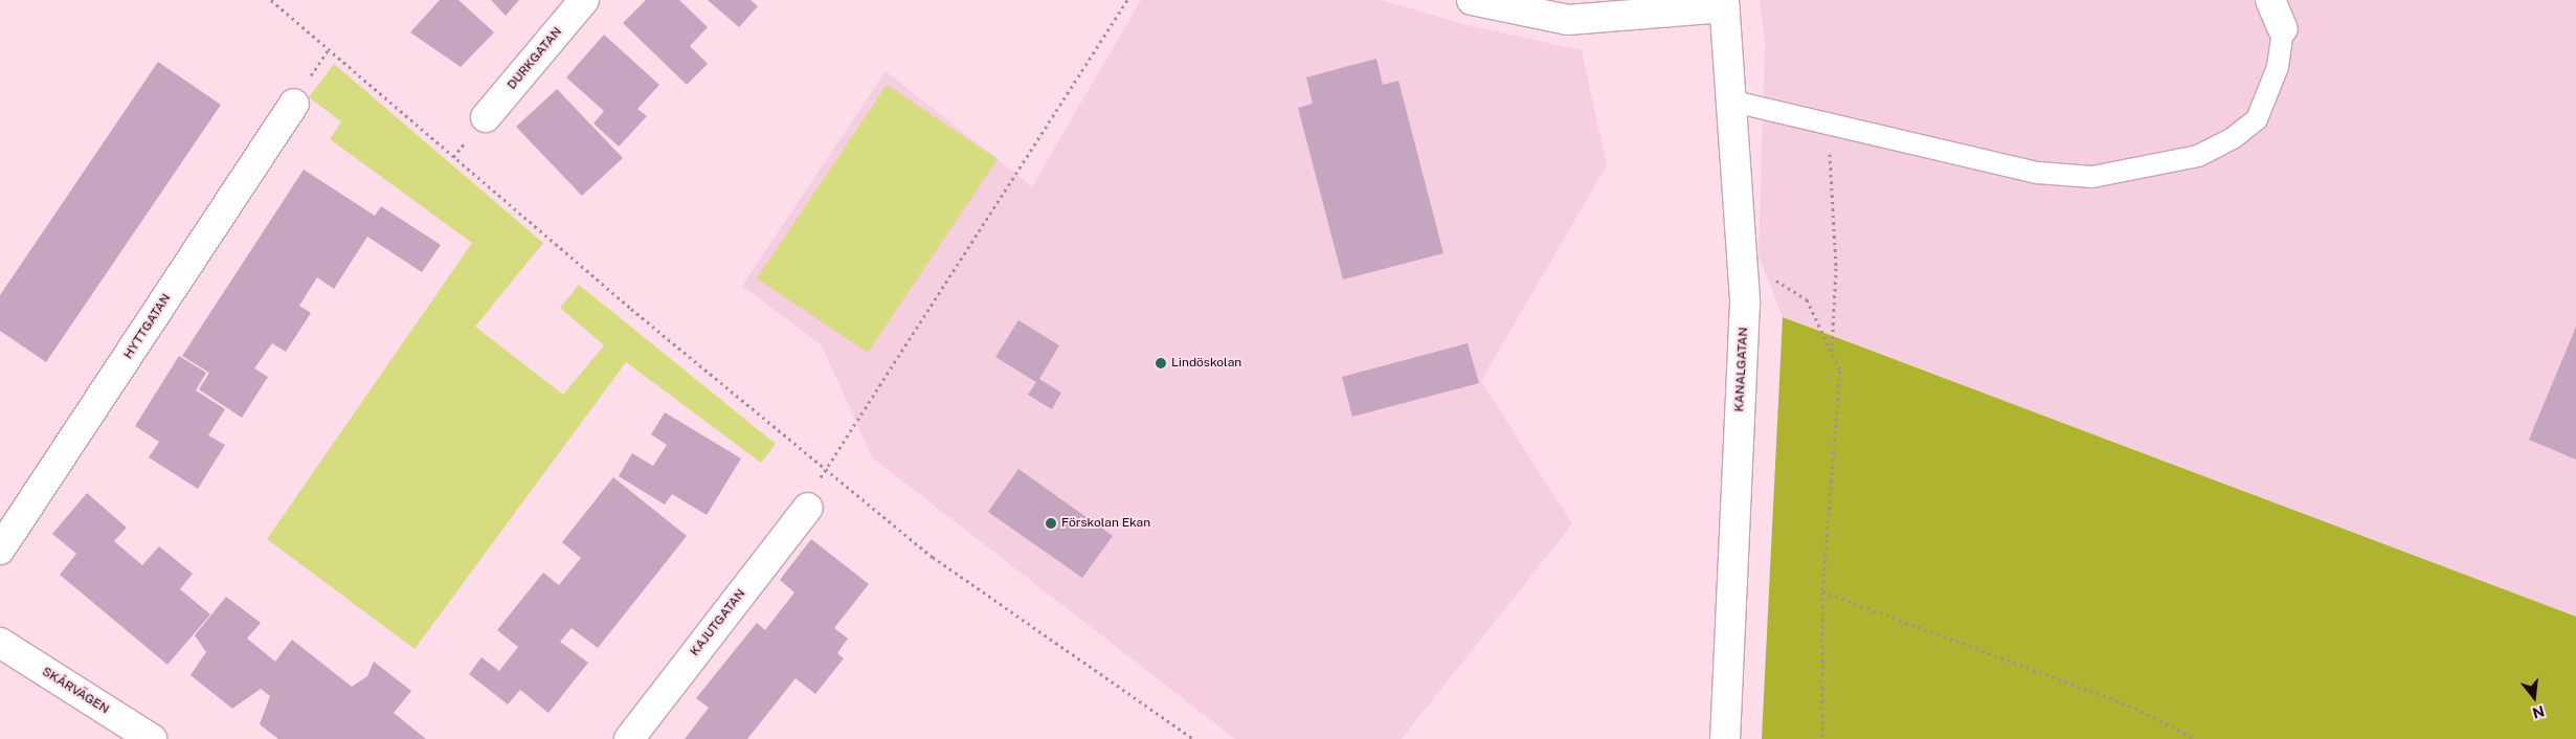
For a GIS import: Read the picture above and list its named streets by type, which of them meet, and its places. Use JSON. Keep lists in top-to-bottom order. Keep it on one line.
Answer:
{"streets":{"street":["DURKGATAN","HYTTGATAN","KANALGATAN","KAJUTGATAN","SKÅRVÄGEN"]},"places":["Lindöskolan","Förskolan Ekan"],"north":"bottom"}
